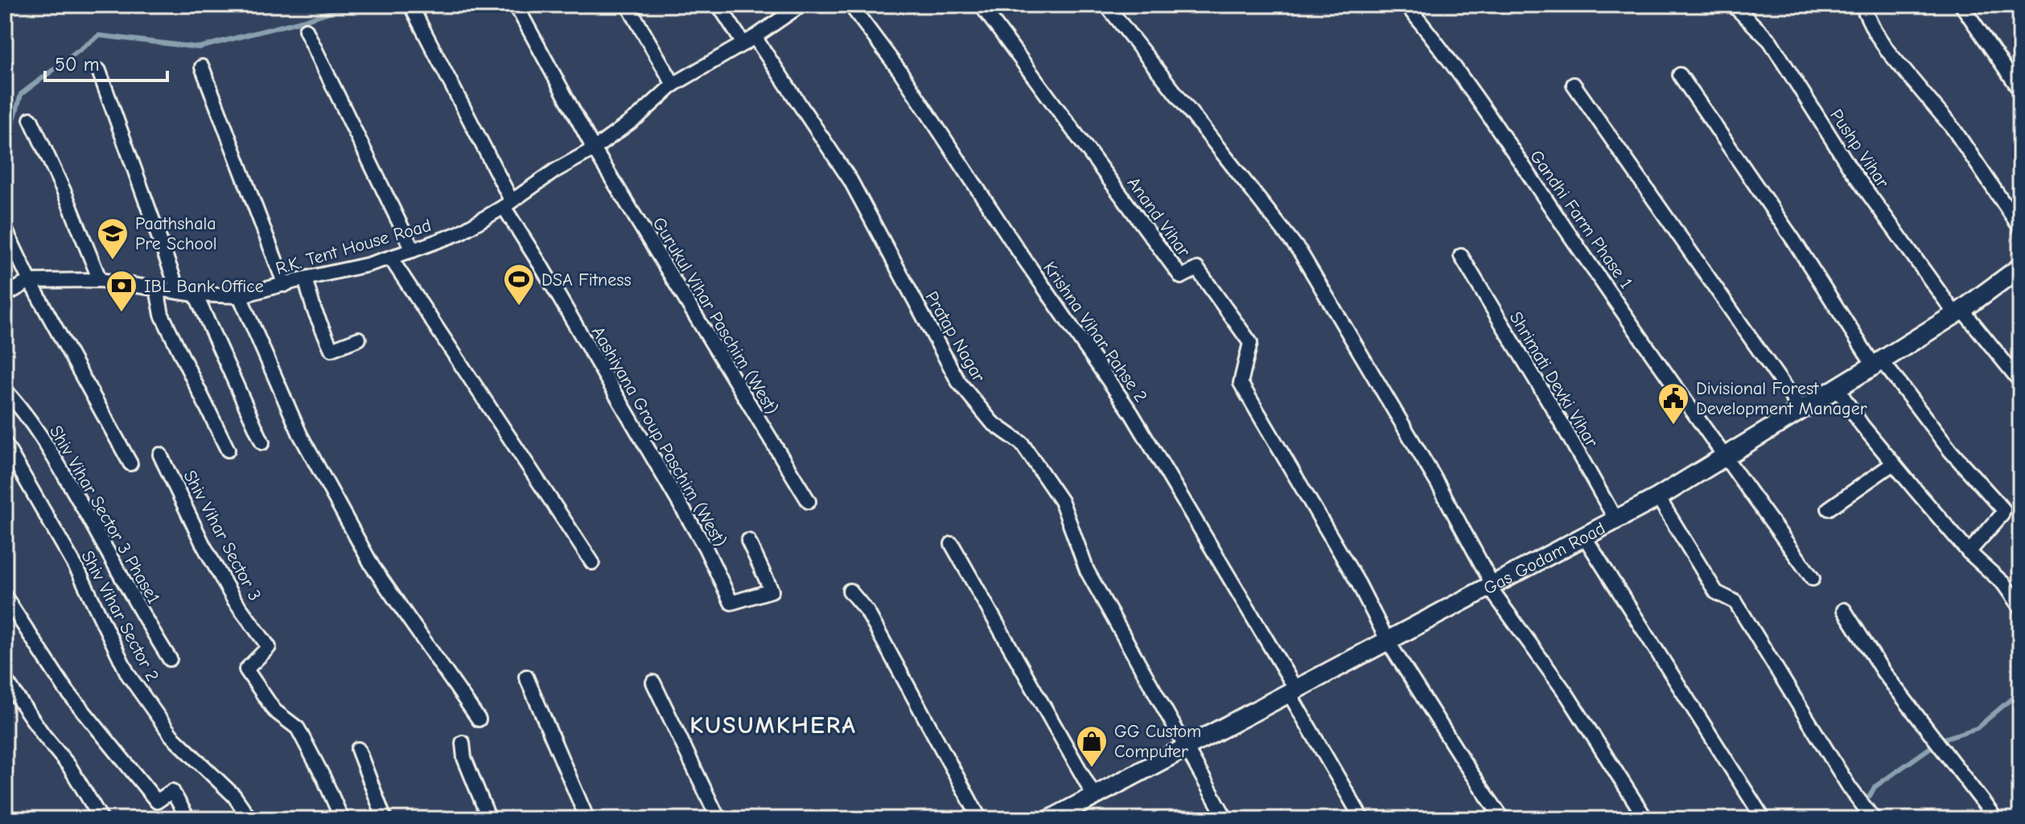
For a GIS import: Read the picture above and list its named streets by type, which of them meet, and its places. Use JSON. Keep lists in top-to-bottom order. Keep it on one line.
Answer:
{"streets":{"main road":["Gas Godam Road"],"street":["Pushp Vihar","Anand Vihar","Gandhi Farm Phase 1","R.K. Tent House Road","Gurukul Vihar Paschim (West)","Krishna Vihar Pahse 2","Pratap Nagar","Shrimati Devki Vihar","Aashiyana Group Paschim (West)","Shiv Vihar Sector 3 Phase1","Shiv Vihar Sector 3","Shiv Vihar Sector 2"]},"crossings":[["Pushp Vihar","Gas Godam Road"],["Anand Vihar","Gas Godam Road"],["Gandhi Farm Phase 1","Gas Godam Road"],["R.K. Tent House Road","Gurukul Vihar Paschim (West)"],["R.K. Tent House Road","Pratap Nagar"],["R.K. Tent House Road","Aashiyana Group Paschim (West)"],["Krishna Vihar Pahse 2","Gas Godam Road"],["Pratap Nagar","Gas Godam Road"],["Shrimati Devki Vihar","Gas Godam Road"]],"districts":["KUSUMKHERA"],"places":{"school or university":["Paathshala Pre School"],"sports":["DSA Fitness"],"bank":["IBL Bank Office"],"public building":["Divisional Forest Development Manager"],"shop":["GG Custom Computer"]},"scale_bar":"50 m"}
